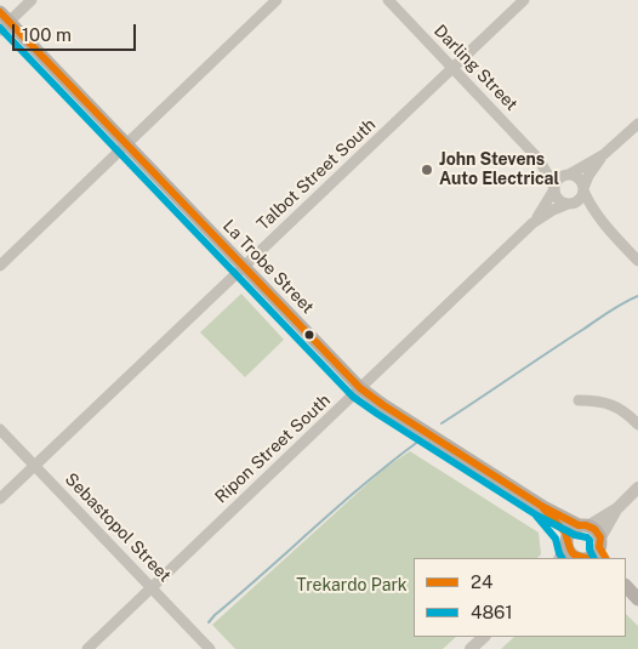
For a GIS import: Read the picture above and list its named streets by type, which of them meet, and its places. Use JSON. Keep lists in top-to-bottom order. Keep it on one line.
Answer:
{"streets":{"main road":["La Trobe Street"],"street":["Darling Street","Talbot Street South","Ripon Street South","Sebastopol Street"]},"crossings":[["Darling Street","Talbot Street South"],["Darling Street","Ripon Street South"],["Talbot Street South","La Trobe Street"],["Talbot Street South","Sebastopol Street"],["La Trobe Street","Ripon Street South"],["Ripon Street South","Sebastopol Street"]],"parks":["Trekardo Park"],"places":["John Stevens Auto Electrical"],"lines":["transit line 24","transit line 4861"],"legend":["24","4861"],"scale_bar":"100 m"}
